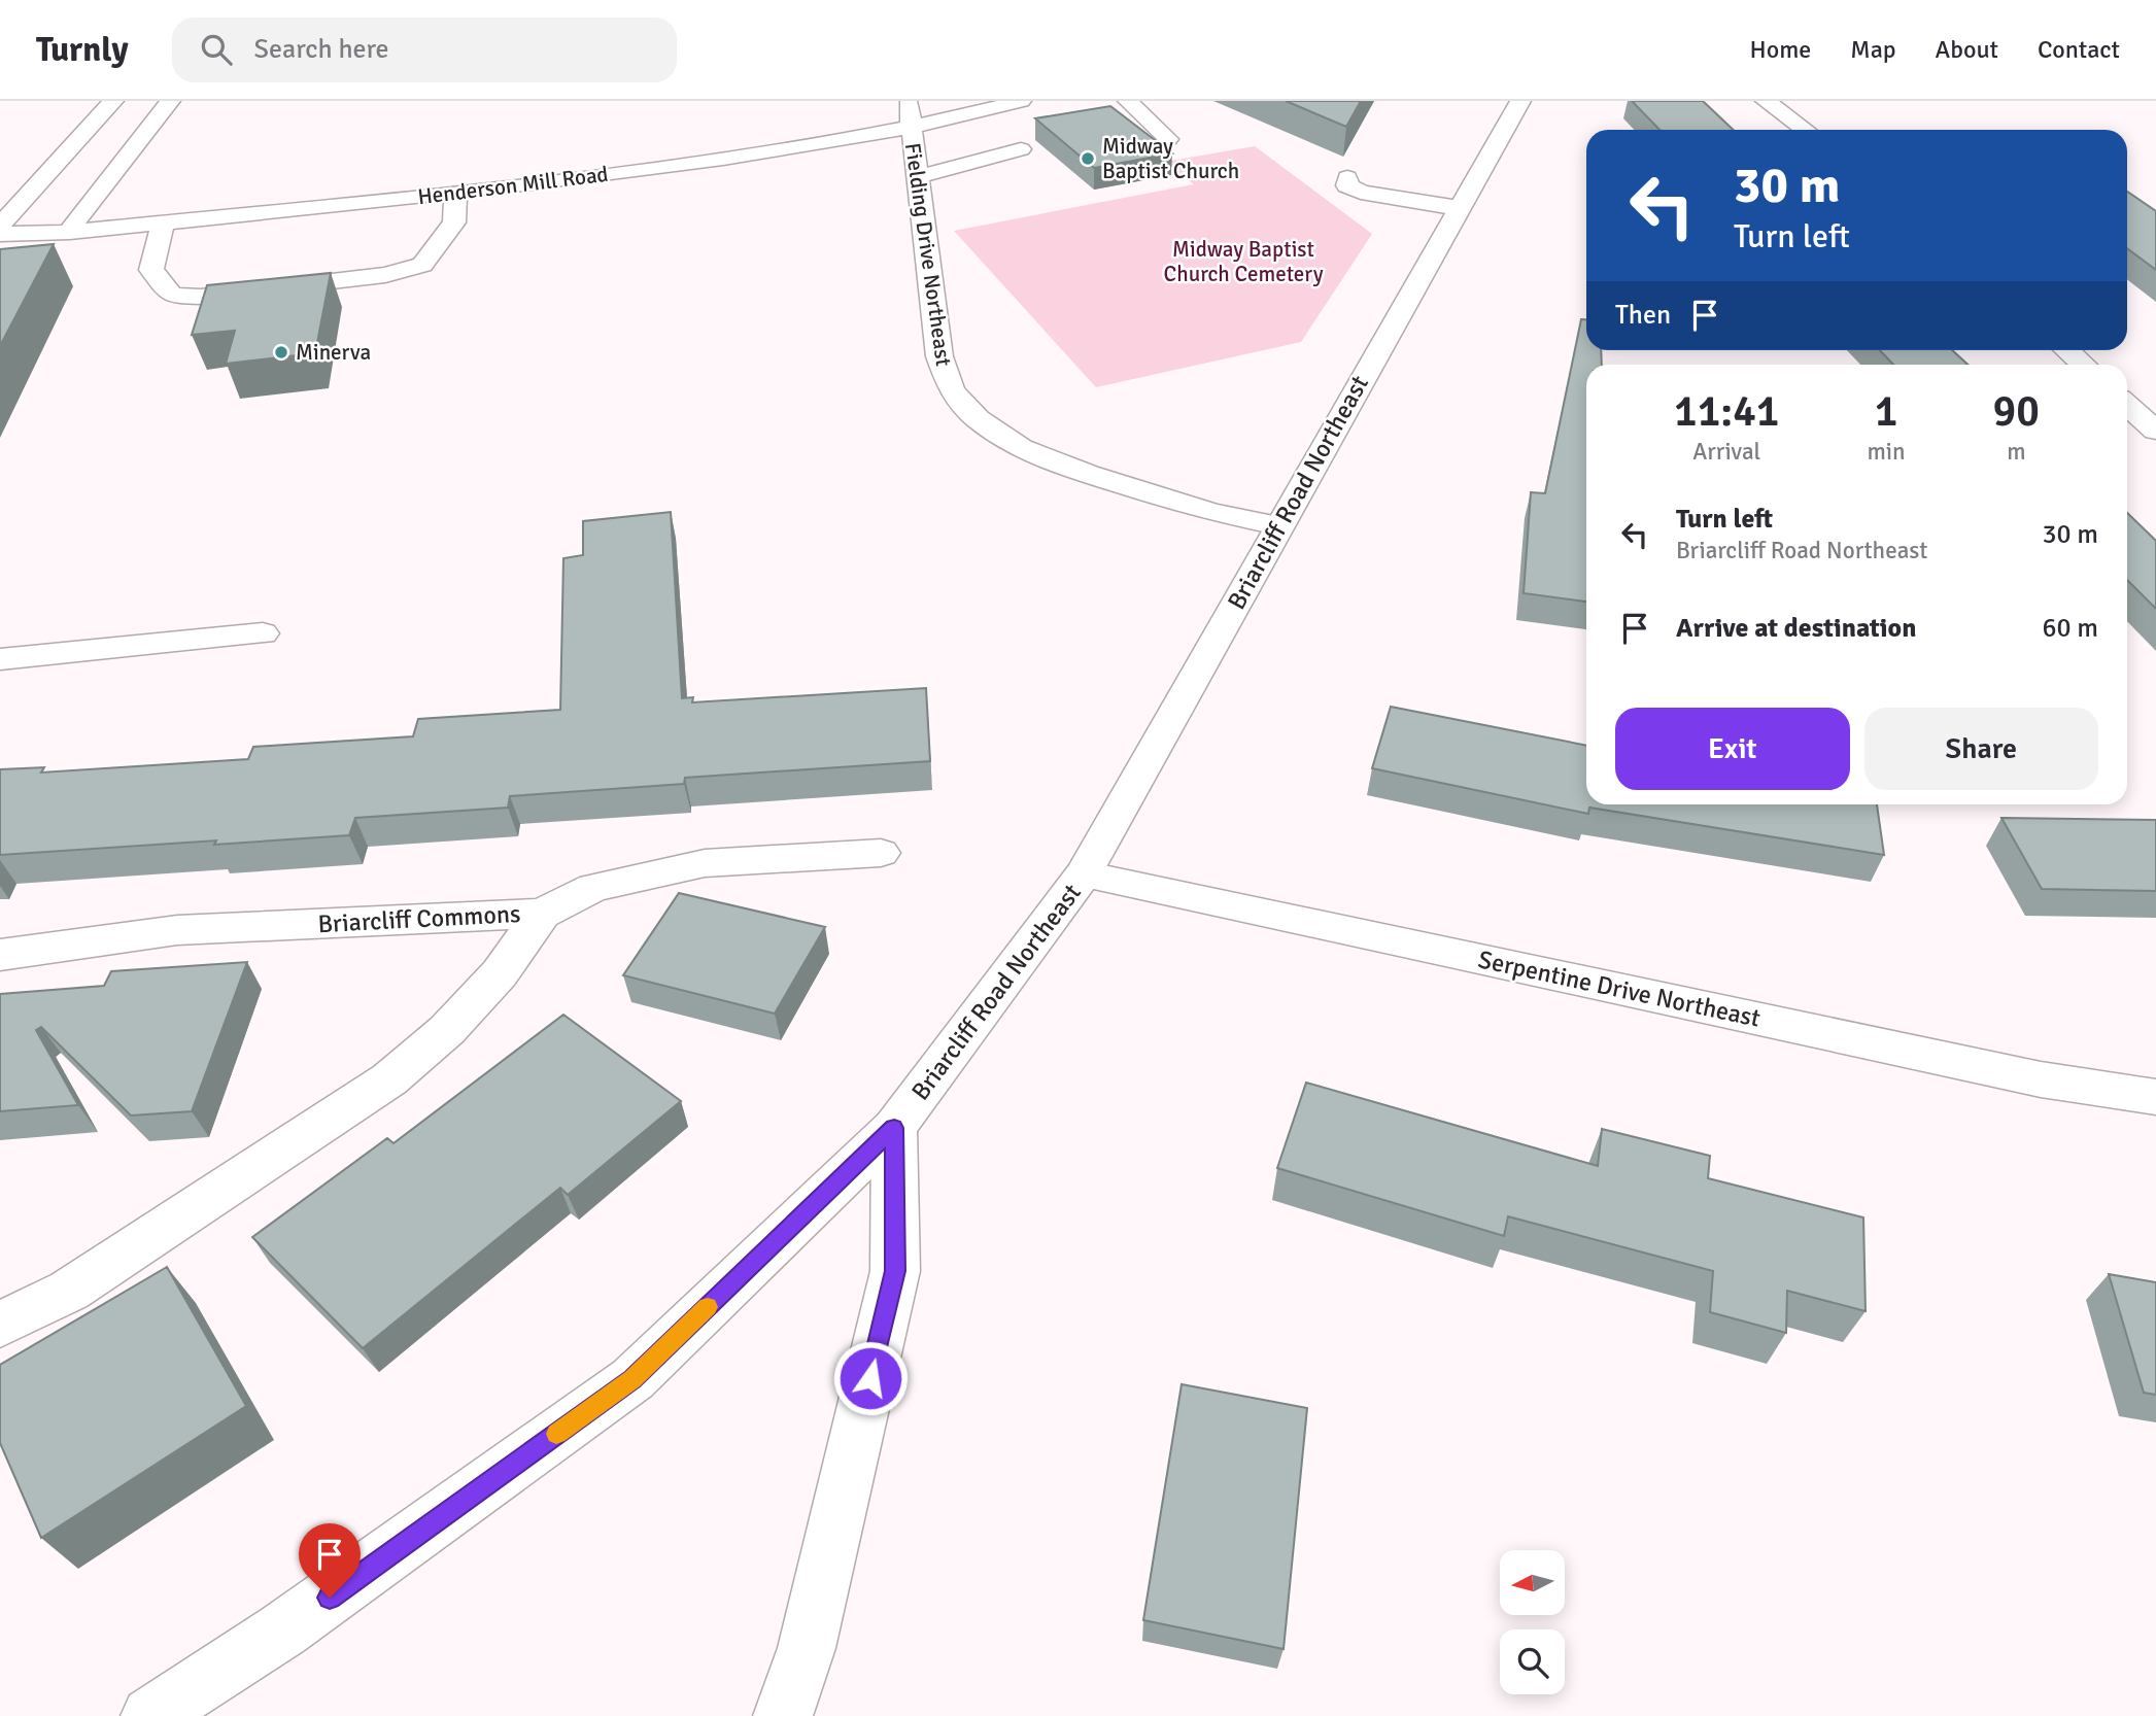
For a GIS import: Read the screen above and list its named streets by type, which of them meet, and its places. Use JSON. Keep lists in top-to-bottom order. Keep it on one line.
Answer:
{"streets":{"street":["Henderson Mill Road","Fielding Drive Northeast","Briarcliff Road Northeast","Briarcliff Commons","Serpentine Drive Northeast"]},"crossings":[["Henderson Mill Road","Fielding Drive Northeast"],["Fielding Drive Northeast","Briarcliff Road Northeast"],["Briarcliff Road Northeast","Serpentine Drive Northeast"]],"parks":["Midway Baptist Church Cemetery"],"places":["Midway Baptist Church","Minerva"],"north":"left","page":{"header":"Turnly","search":"Search here","nav":["Home","Map","About","Contact"],"turn":["30 m","Turn left"],"then":"Then","eta":["11:41","Arrival","1","min","90","m"],"list":[{"name":"Turn left","note":"Briarcliff Road Northeast","value":"30 m"},{"name":"Arrive at destination","value":"60 m"}],"buttons":["Exit","Share"]}}
